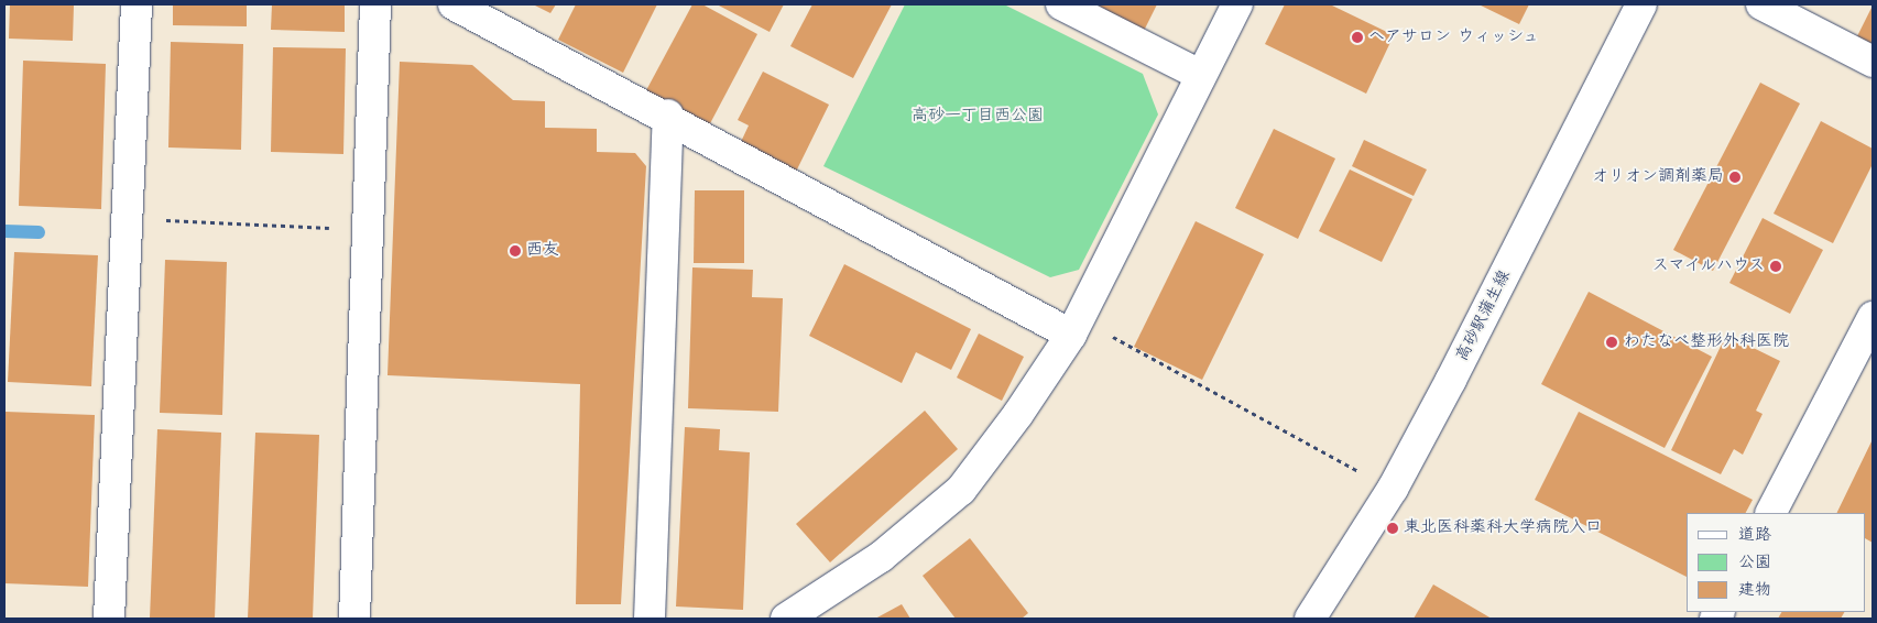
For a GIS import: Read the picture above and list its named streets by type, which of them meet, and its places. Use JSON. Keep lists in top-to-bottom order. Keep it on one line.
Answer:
{"streets":{"street":["高砂駅蒲生線"]},"parks":["高砂一丁目西公園"],"places":["ヘアサロン ウィッシュ","オリオン調剤薬局","西友","スマイルハウス","わたなべ整形外科医院","東北医科薬科大学病院入口"],"legend":["道路","公園","建物"]}
